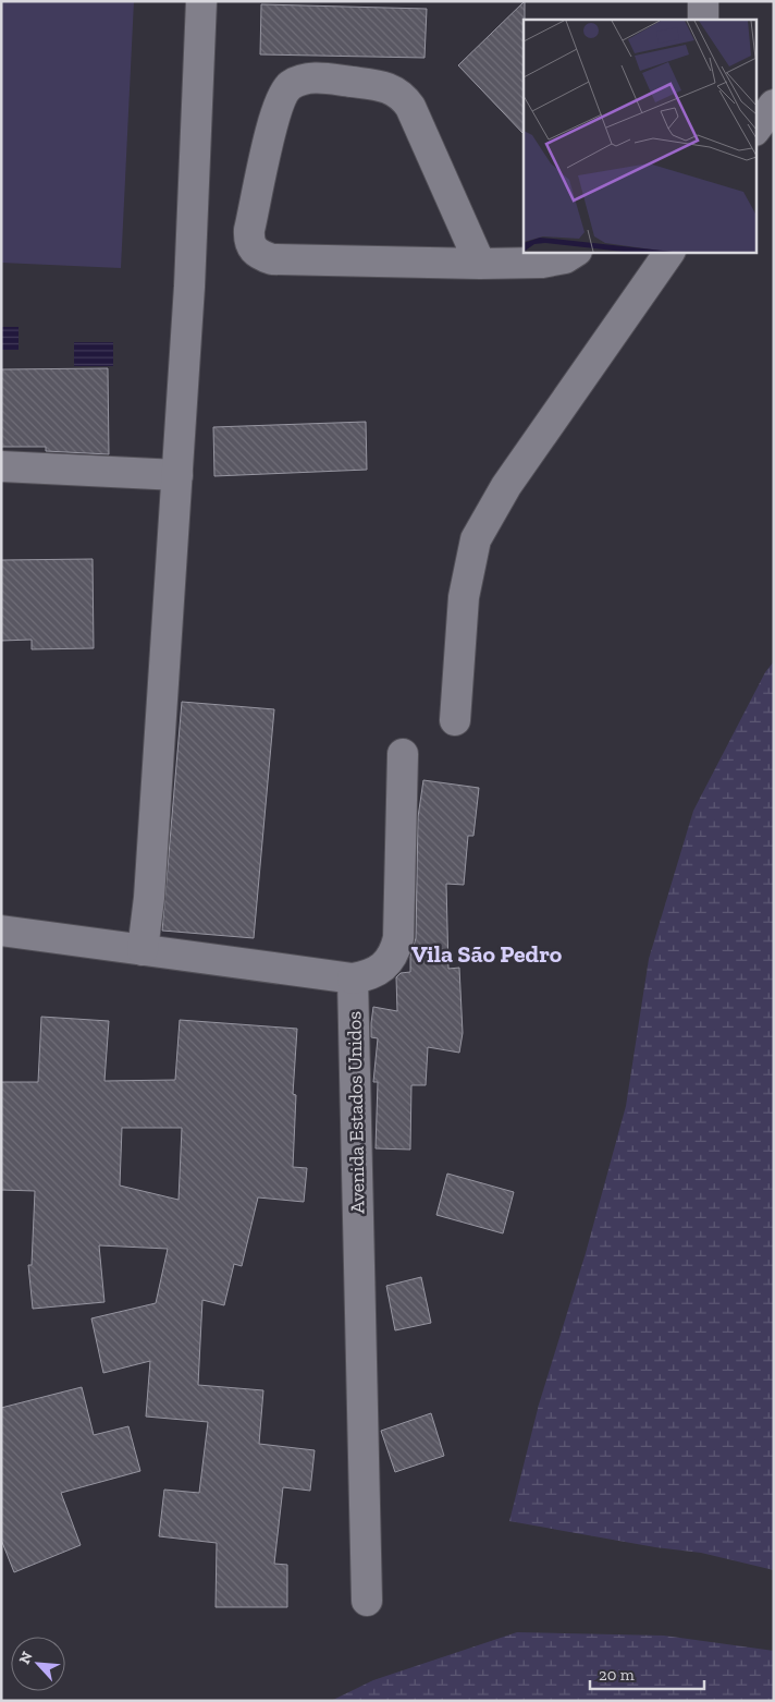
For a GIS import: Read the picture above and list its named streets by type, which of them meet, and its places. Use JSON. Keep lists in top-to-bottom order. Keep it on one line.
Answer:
{"streets":{"street":["Avenida Estados Unidos"]},"districts":["Vila São Pedro"],"scale_bar":"20 m","north":"top left"}
